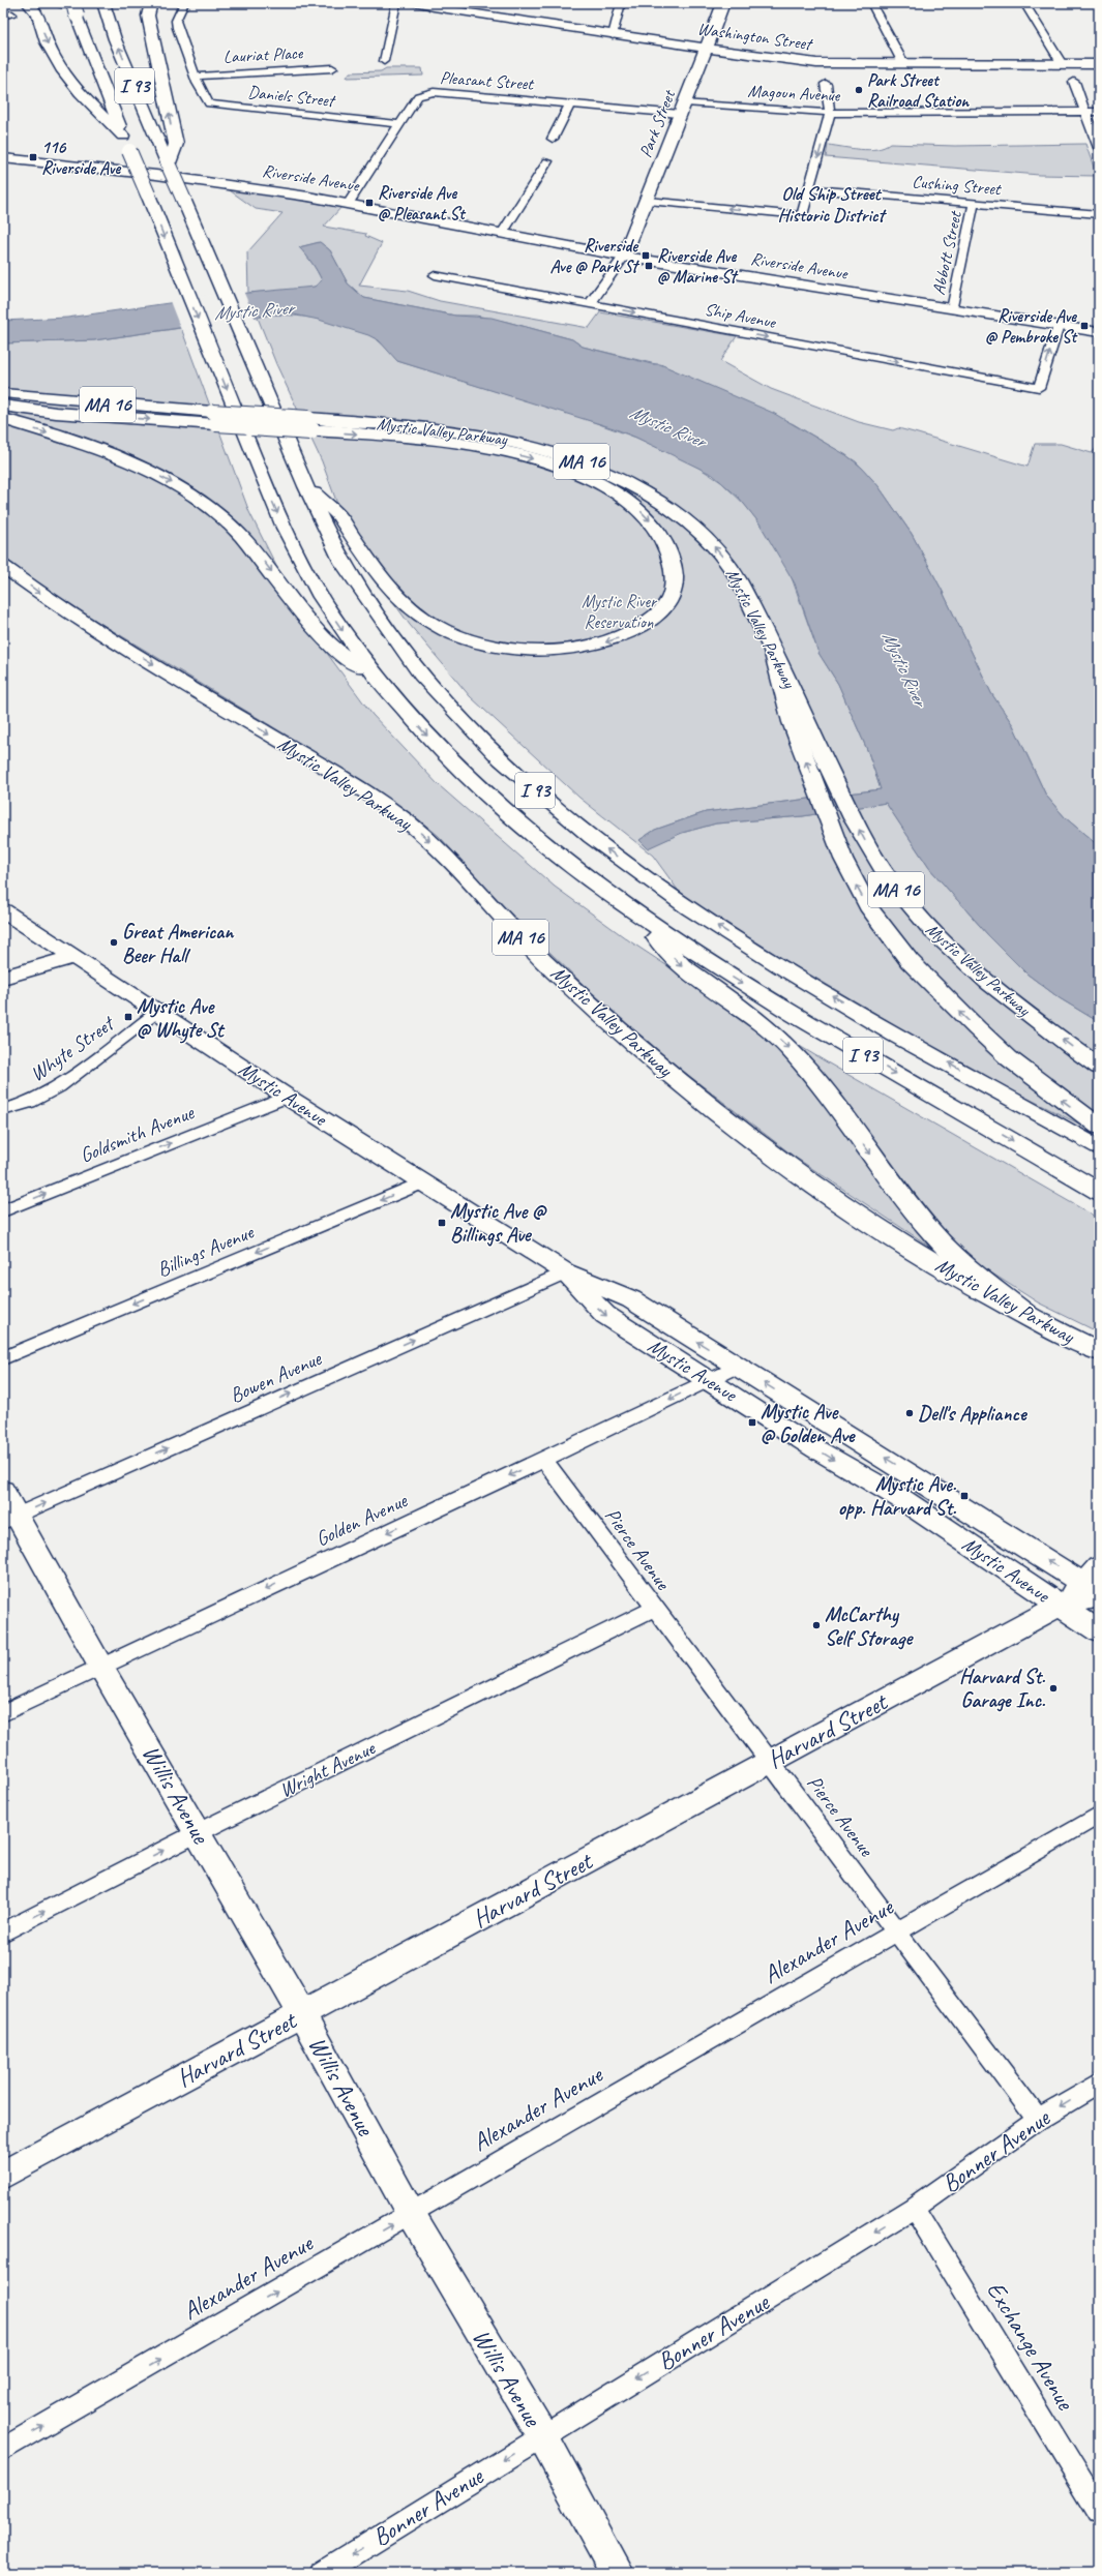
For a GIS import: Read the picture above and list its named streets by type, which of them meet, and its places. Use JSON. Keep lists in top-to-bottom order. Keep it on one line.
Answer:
{"streets":{"main road":["Washington Street","I 93","Park Street","Riverside Avenue","MA 16","Mystic Valley Parkway","Mystic Avenue","Harvard Street","Willis Avenue"],"street":["Lauriat Place","Pleasant Street","Magoun Avenue","Daniels Street","Cushing Street","Abbott Street","Ship Avenue","Whyte Street","Goldsmith Avenue","Billings Avenue","Bowen Avenue","Golden Avenue","Pierce Avenue","Wright Avenue","Alexander Avenue","Bonner Avenue","Exchange Avenue"]},"crossings":[["Washington Street","Park Street"],["Lauriat Place","Daniels Street"],["Pleasant Street","Magoun Avenue"],["Pleasant Street","Daniels Street"],["Pleasant Street","Park Street"],["Pleasant Street","Riverside Avenue"],["Magoun Avenue","Park Street"],["Park Street","Riverside Avenue"],["Riverside Avenue","Abbott Street"],["Riverside Avenue","Ship Avenue"],["Cushing Street","Abbott Street"],["Whyte Street","Mystic Avenue"],["Mystic Avenue","Goldsmith Avenue"],["Mystic Avenue","Billings Avenue"],["Mystic Avenue","Bowen Avenue"],["Mystic Avenue","Golden Avenue"],["Mystic Avenue","Harvard Street"],["Bowen Avenue","Willis Avenue"],["Golden Avenue","Pierce Avenue"],["Golden Avenue","Willis Avenue"],["Pierce Avenue","Harvard Street"],["Pierce Avenue","Wright Avenue"],["Pierce Avenue","Alexander Avenue"],["Pierce Avenue","Bonner Avenue"],["Harvard Street","Willis Avenue"],["Wright Avenue","Willis Avenue"],["Willis Avenue","Alexander Avenue"],["Willis Avenue","Bonner Avenue"],["Bonner Avenue","Exchange Avenue"]],"one_way":["Ship Avenue","Goldsmith Avenue","Billings Avenue","Bowen Avenue","Golden Avenue","Alexander Avenue","Bonner Avenue"],"districts":["Old Ship Street Historic District"],"water":["Mystic River"],"parks":["Mystic River Reservation"],"places":{"other":["Park Street Railroad Station","Great American Beer Hall","Dell's Appliance","McCarthy Self Storage","Harvard St. Garage Inc."],"transit":["116 Riverside Ave","Riverside Ave @ Pleasant St","Riverside Ave @ Park St","Riverside Ave @ Marine St","Riverside Ave @ Pembroke St","Mystic Ave @ Whyte St","Mystic Ave @ Billings Ave","Mystic Ave @ Golden Ave","Mystic Ave. opp. Harvard St."]}}
